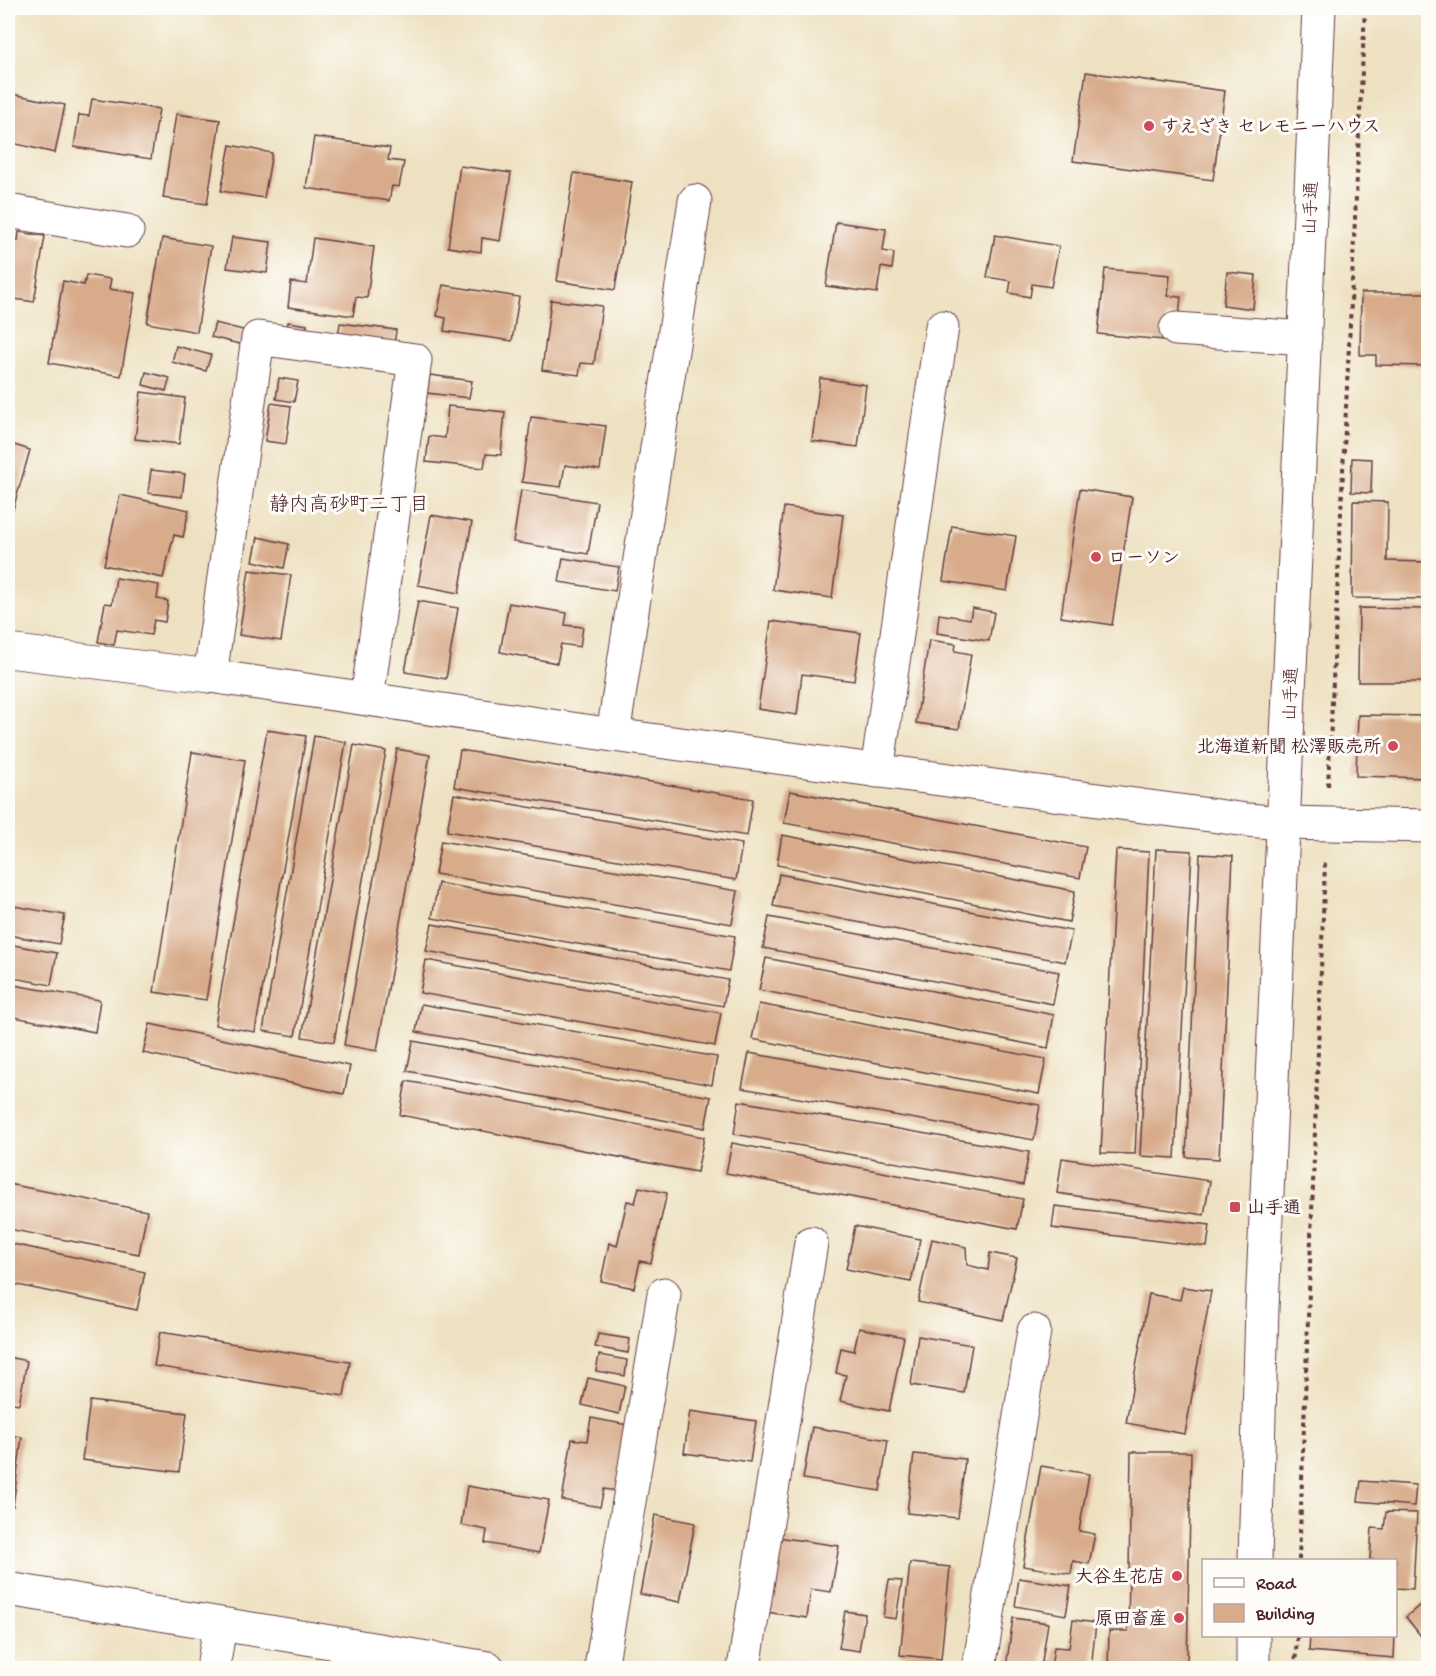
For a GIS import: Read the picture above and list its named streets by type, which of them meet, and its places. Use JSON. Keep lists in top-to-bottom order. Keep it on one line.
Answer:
{"streets":{"street":["山手通"]},"districts":["静内高砂町二丁目"],"places":{"other":["すえざき セレモニーハウス","ローソン","北海道新聞 松澤販売所","大谷生花店","原田畜産"],"transit":["山手通"]},"legend":["Road","Building"]}
